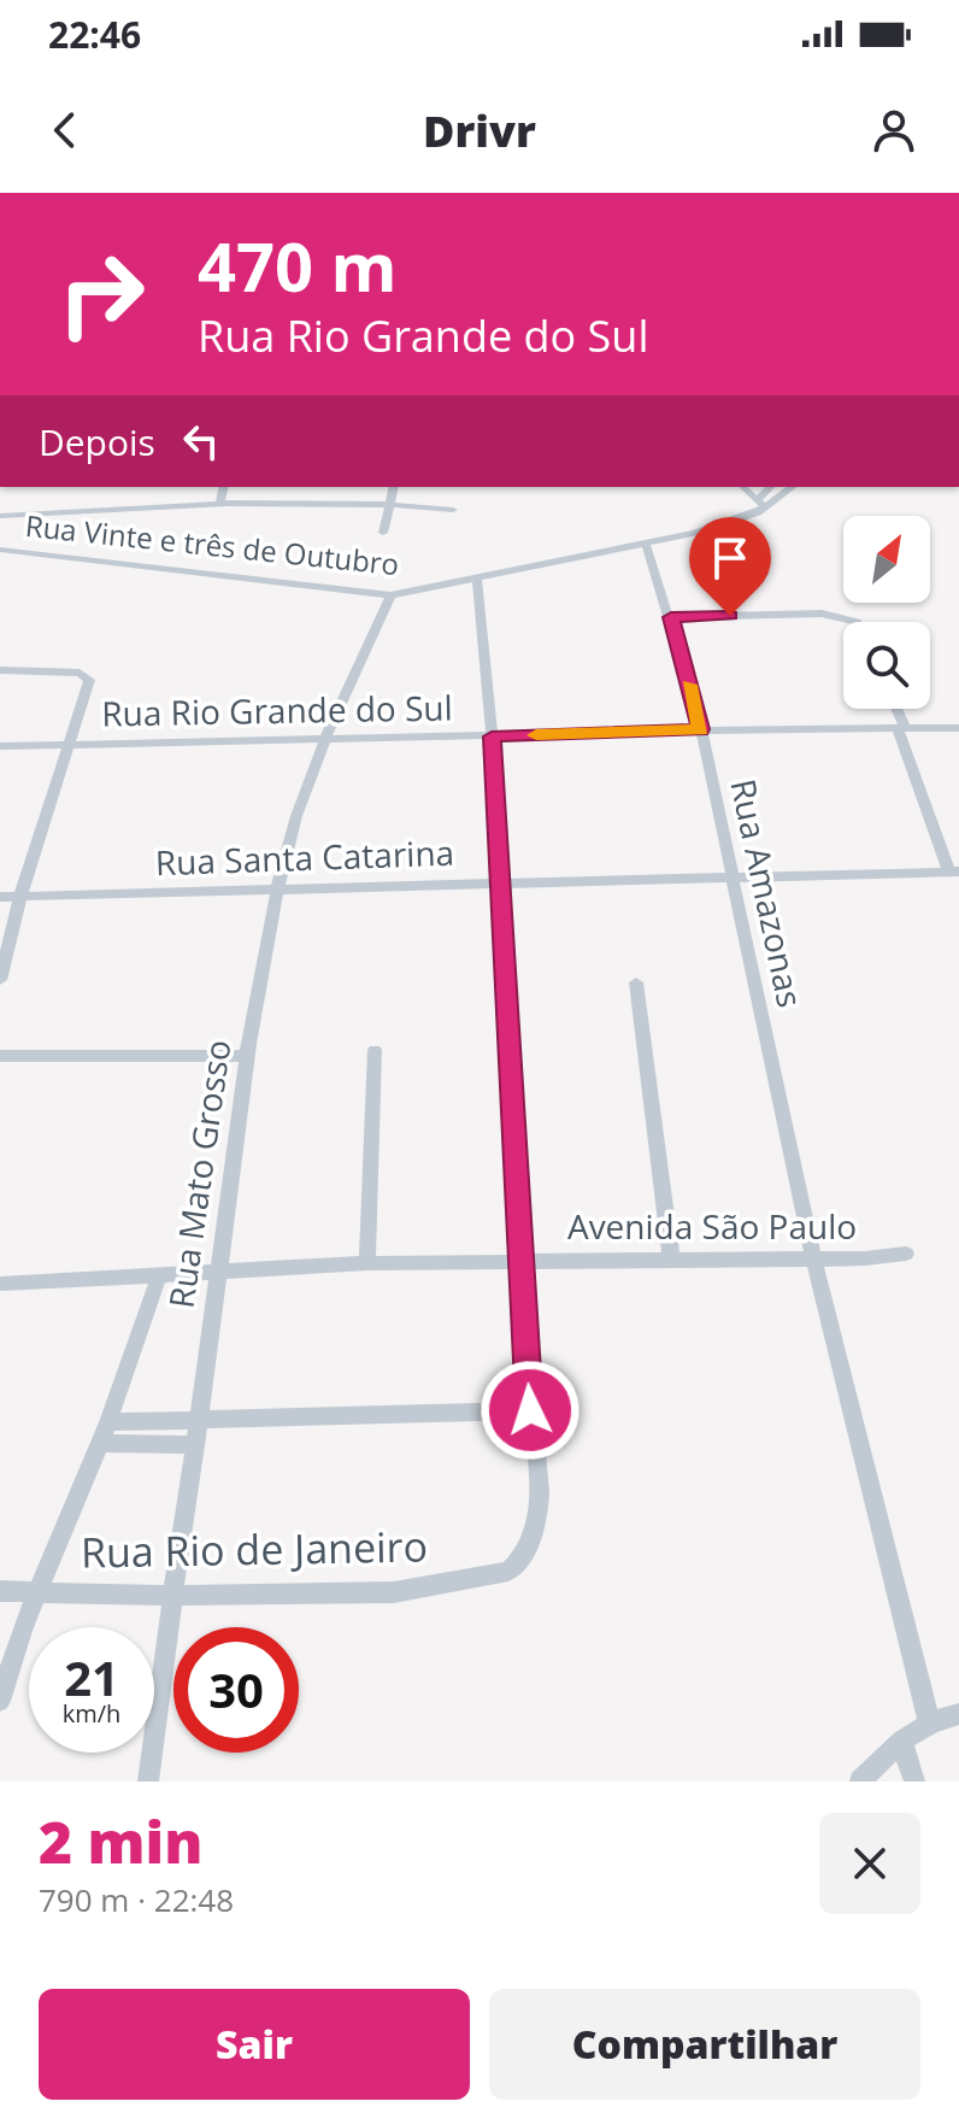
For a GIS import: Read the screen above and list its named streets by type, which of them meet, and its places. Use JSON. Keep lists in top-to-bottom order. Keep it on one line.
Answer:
{"streets":{"street":["Rua Vinte e três de Outubro","Rua Rio Grande do Sul","Rua Santa Catarina","Rua Amazonas","Rua Mato Grosso","Avenida São Paulo","Rua Rio de Janeiro"]},"crossings":[["Rua Vinte e três de Outubro","Rua Amazonas"],["Rua Vinte e três de Outubro","Rua Mato Grosso"],["Rua Rio Grande do Sul","Rua Amazonas"],["Rua Rio Grande do Sul","Rua Mato Grosso"],["Rua Santa Catarina","Rua Amazonas"],["Rua Santa Catarina","Rua Mato Grosso"],["Rua Amazonas","Avenida São Paulo"],["Rua Mato Grosso","Avenida São Paulo"],["Rua Mato Grosso","Rua Rio de Janeiro"]],"north":"top right","page":{"status":"22:46","header":"Drivr","turn":["470 m","Rua Rio Grande do Sul"],"then":"Depois","speed":"21 km/h","limit":"30","heading":["2 min","790 m · 22:48"],"buttons":["Sair","Compartilhar"]}}
